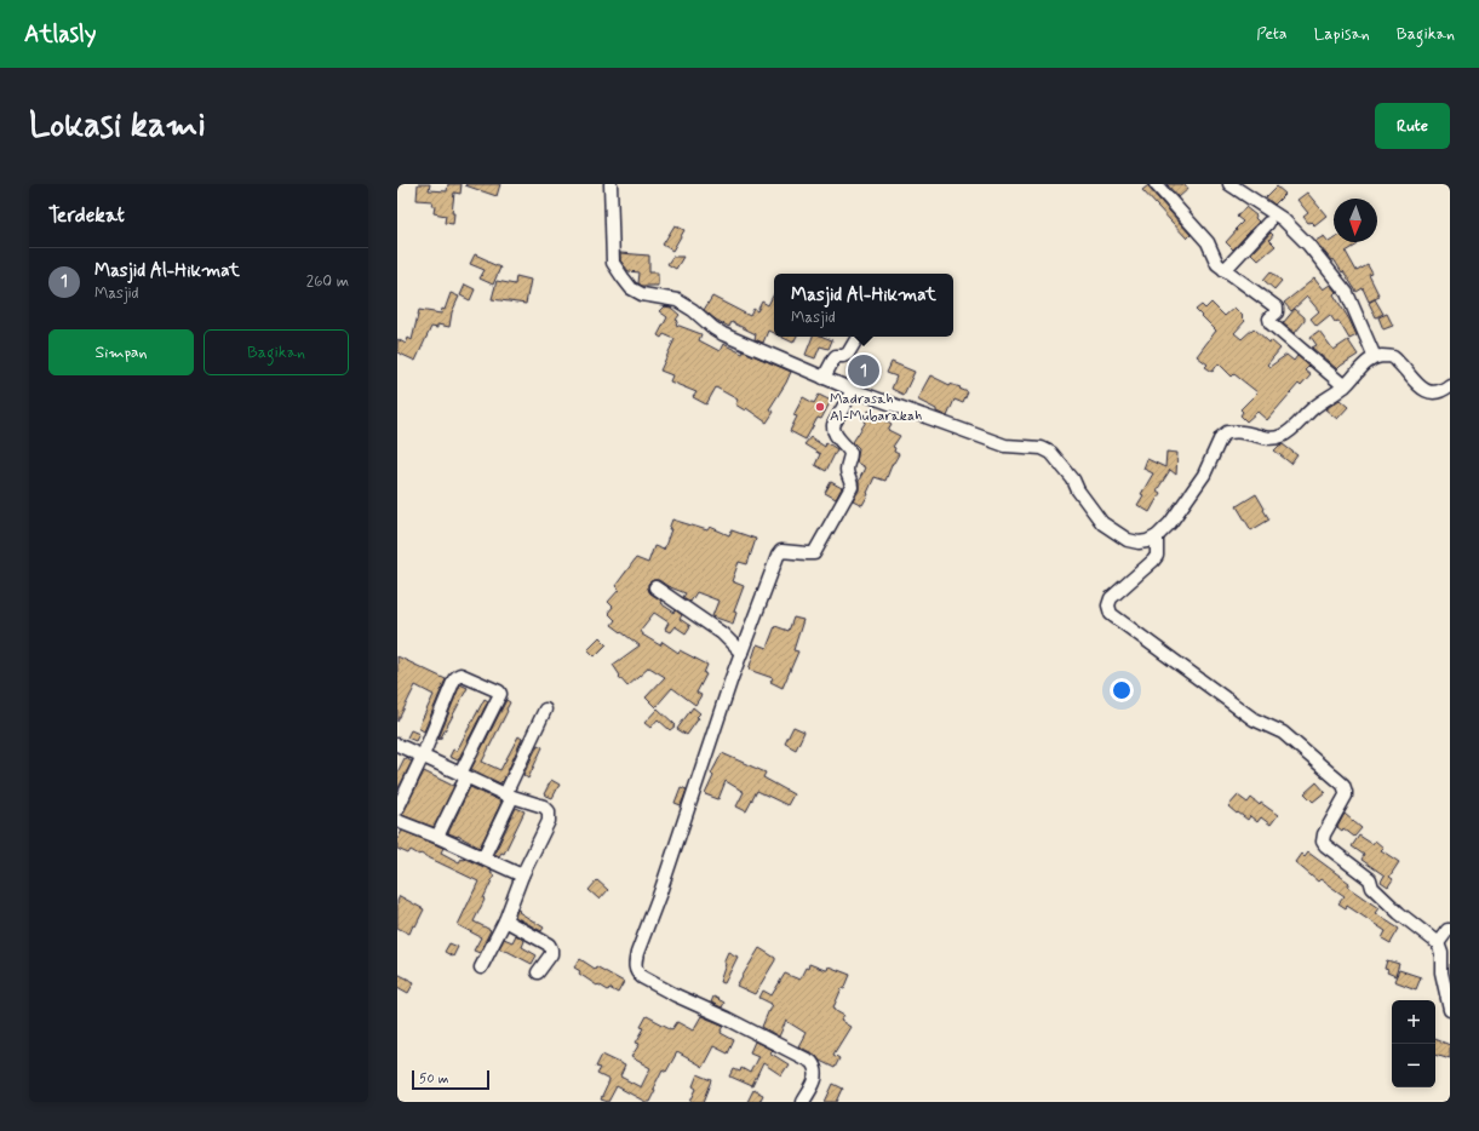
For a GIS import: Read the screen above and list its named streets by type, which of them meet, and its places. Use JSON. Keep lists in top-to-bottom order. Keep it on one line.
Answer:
{"places":["Madrasah Al-Mubarakah"],"scale_bar":"50 m","north":"bottom","page":{"header":"Atlasly","nav":["Peta","Lapisan","Bagikan"],"buttons":["Rute",["Simpan","Bagikan"]],"title":"Lokasi kami","heading":"Terdekat","list":[{"mark":"1","name":"Masjid Al-Hikmat","note":"Masjid","value":"260 m"}],"popup":["Masjid Al-Hikmat","Masjid"],"pins":"1","map_buttons":["+","−"],"scale":"50 m"}}
